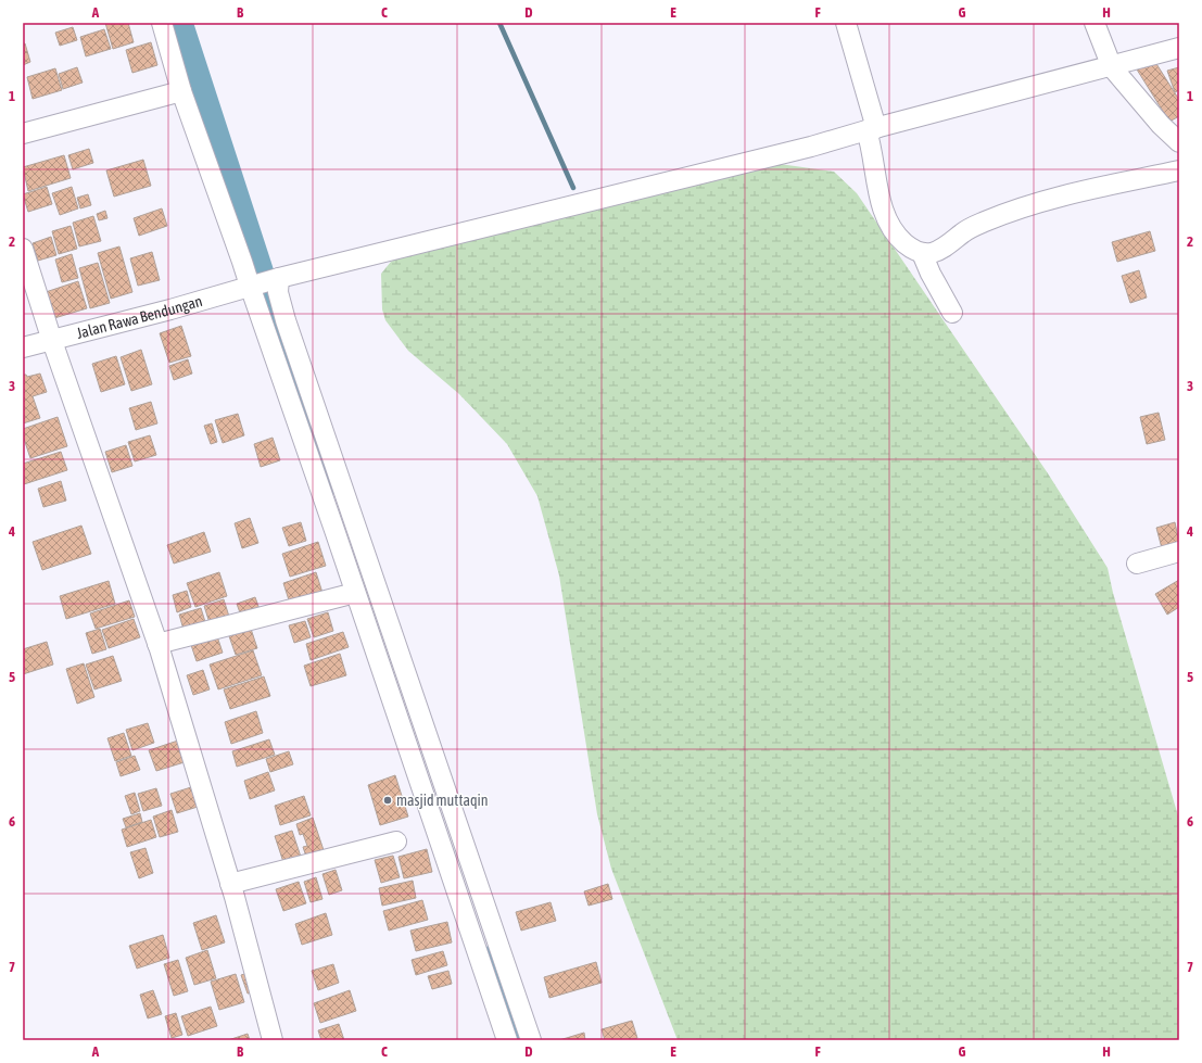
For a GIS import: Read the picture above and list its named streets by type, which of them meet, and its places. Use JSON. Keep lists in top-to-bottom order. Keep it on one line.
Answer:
{"streets":{"street":["Jalan Rawa Bendungan"]},"places":["masjid muttaqin"],"grid":{"columns":["A","B","C","D","E","F","G","H"],"rows":["1","2","3","4","5","6","7"]}}
